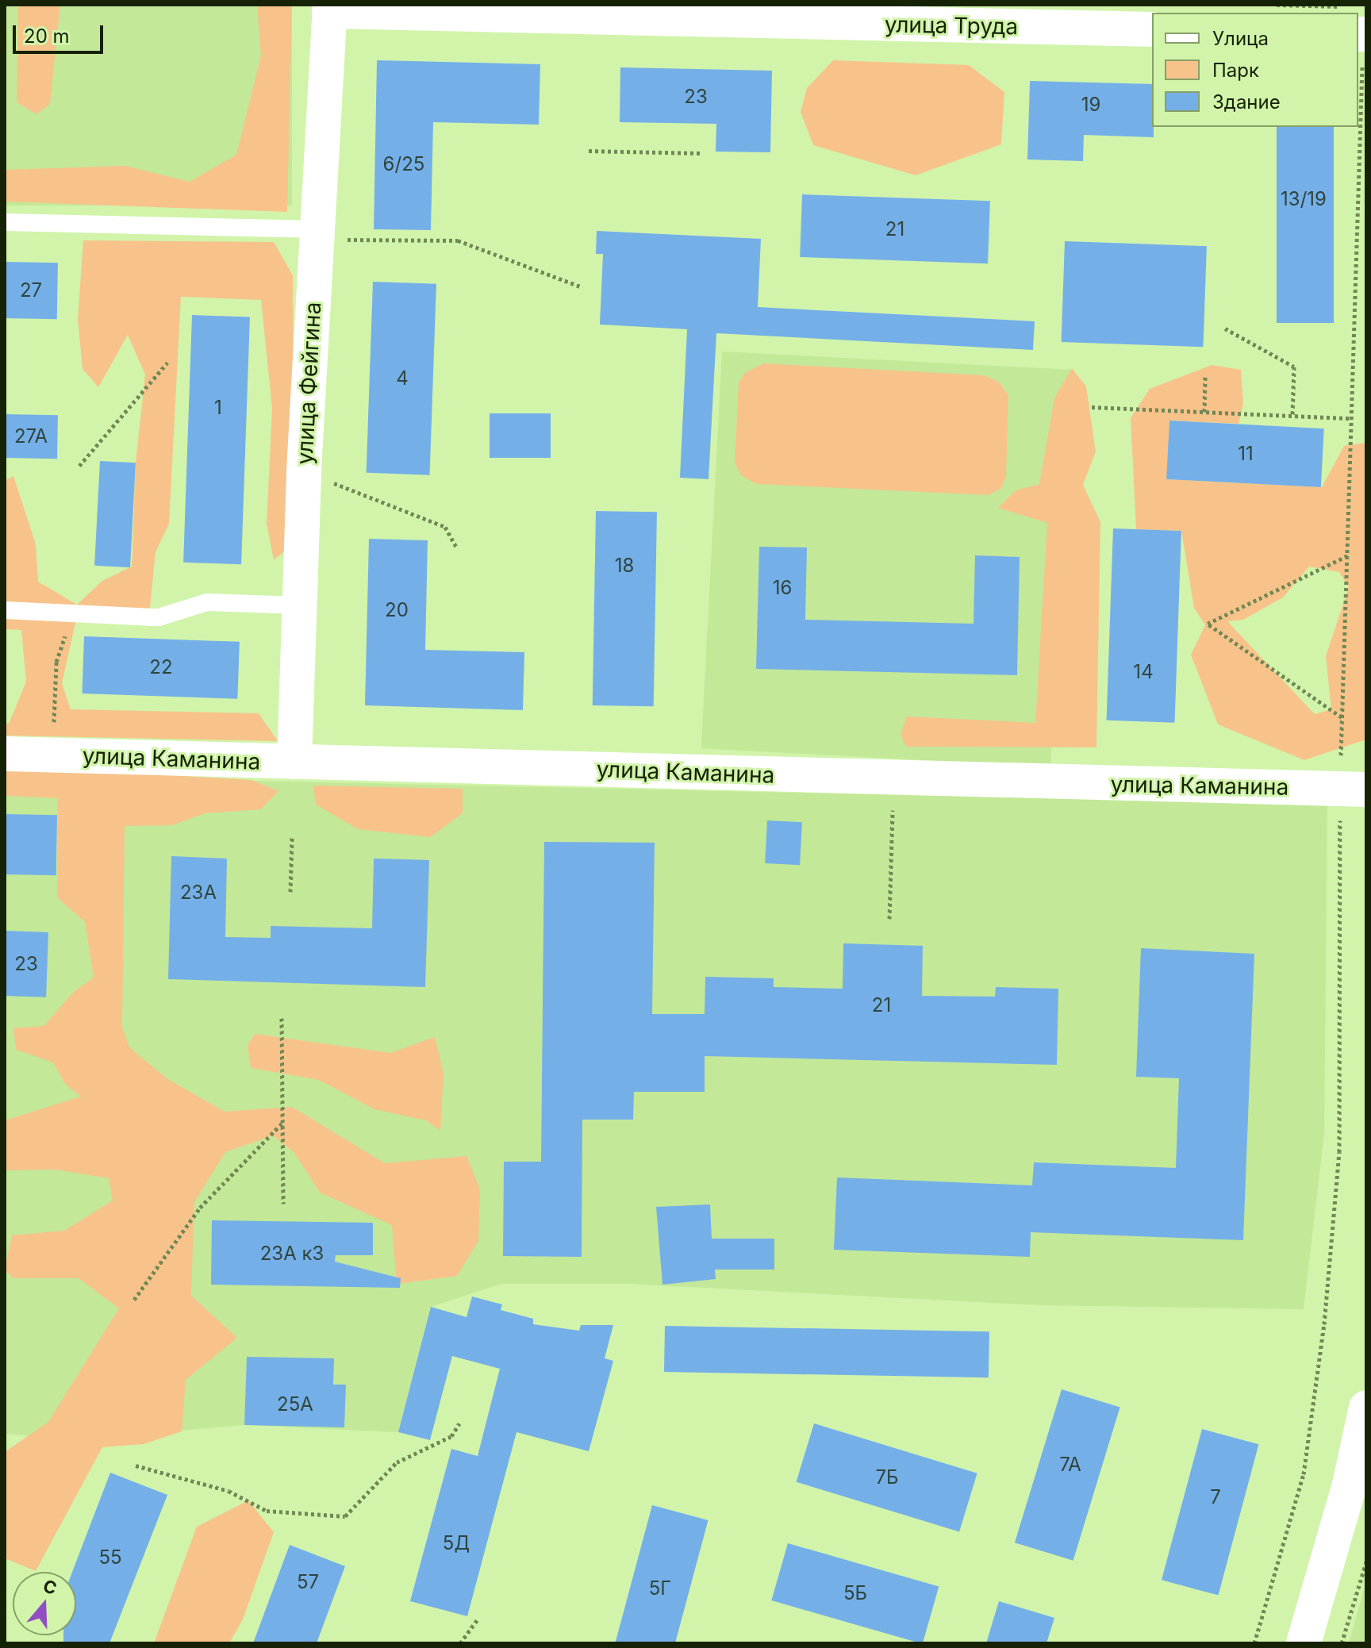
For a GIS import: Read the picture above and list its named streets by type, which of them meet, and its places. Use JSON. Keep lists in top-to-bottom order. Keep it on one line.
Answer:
{"streets":{"street":["улица Труда","улица Фейгина","улица Каманина"]},"crossings":[["улица Труда","улица Фейгина"],["улица Фейгина","улица Каманина"]],"house_numbers":["23","19","6/25","13/19","21","27","4","1","27А","11","18","16","20","22","14","23А","23","21","23А к3","25А","7А","7Б","7","5Д","55","57","5Г","5Б"],"legend":["Улица","Парк","Здание"],"scale_bar":"20 m","north":"top"}
